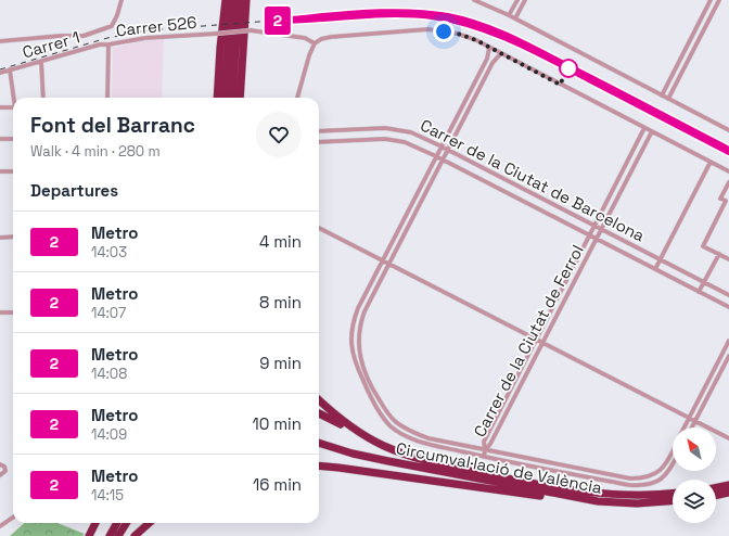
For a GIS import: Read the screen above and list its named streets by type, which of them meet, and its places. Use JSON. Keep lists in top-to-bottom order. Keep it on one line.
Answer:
{"streets":{"highway":["Circumval·lació de València"],"street":["Carrer 526","Carrer 1","Carrer de la Ciutat de Barcelona","Carrer de la Ciutat de Ferrol"]},"crossings":[["Carrer 526","Carrer 1"],["Carrer de la Ciutat de Barcelona","Carrer de la Ciutat de Ferrol"]],"lines":["metro line 2"],"north":"top left","page":{"on_map":"2","heading":[["Font del Barranc","Walk · 4 min · 280 m"],"Departures"],"list":[{"mark":"2","name":"Metro","note":"14:03","value":"4 min"},{"mark":"2","name":"Metro","note":"14:07","value":"8 min"},{"mark":"2","name":"Metro","note":"14:08","value":"9 min"},{"mark":"2","name":"Metro","note":"14:09","value":"10 min"},{"mark":"2","name":"Metro","note":"14:15","value":"16 min"}]}}
